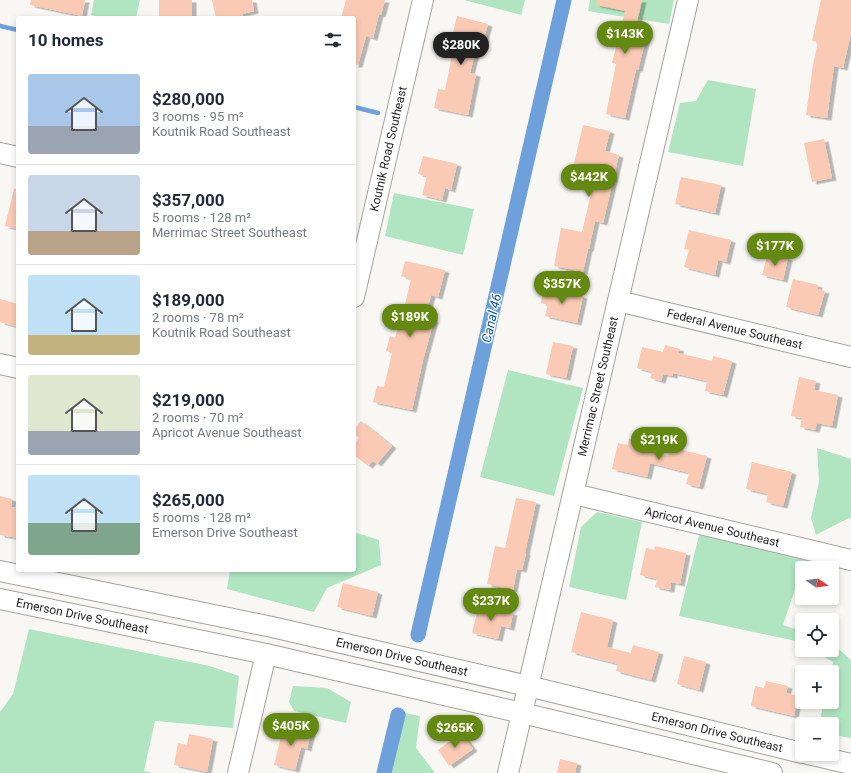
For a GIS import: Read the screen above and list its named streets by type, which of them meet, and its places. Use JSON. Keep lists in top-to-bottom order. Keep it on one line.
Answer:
{"streets":{"street":["Koutnik Road Southeast","Federal Avenue Southeast","Merrimac Street Southeast","Apricot Avenue Southeast","Emerson Drive Southeast"]},"crossings":[["Federal Avenue Southeast","Merrimac Street Southeast"],["Merrimac Street Southeast","Apricot Avenue Southeast"],["Merrimac Street Southeast","Emerson Drive Southeast"]],"water":["Canal 46"],"north":"right","page":{"heading":"10 homes","price":["$143K","$280K","$442K","$177K","$357K","$189K","$219K","$237K","$405K","$265K"],"list":[{"name":"$280,000","note":"3 rooms · 95 m² · Koutnik Road Southeast"},{"name":"$357,000","note":"5 rooms · 128 m² · Merrimac Street Southeast"},{"name":"$189,000","note":"2 rooms · 78 m² · Koutnik Road Southeast"},{"name":"$219,000","note":"2 rooms · 70 m² · Apricot Avenue Southeast"},{"name":"$265,000","note":"5 rooms · 128 m² · Emerson Drive Southeast"}],"map_buttons":["+","−"]}}
